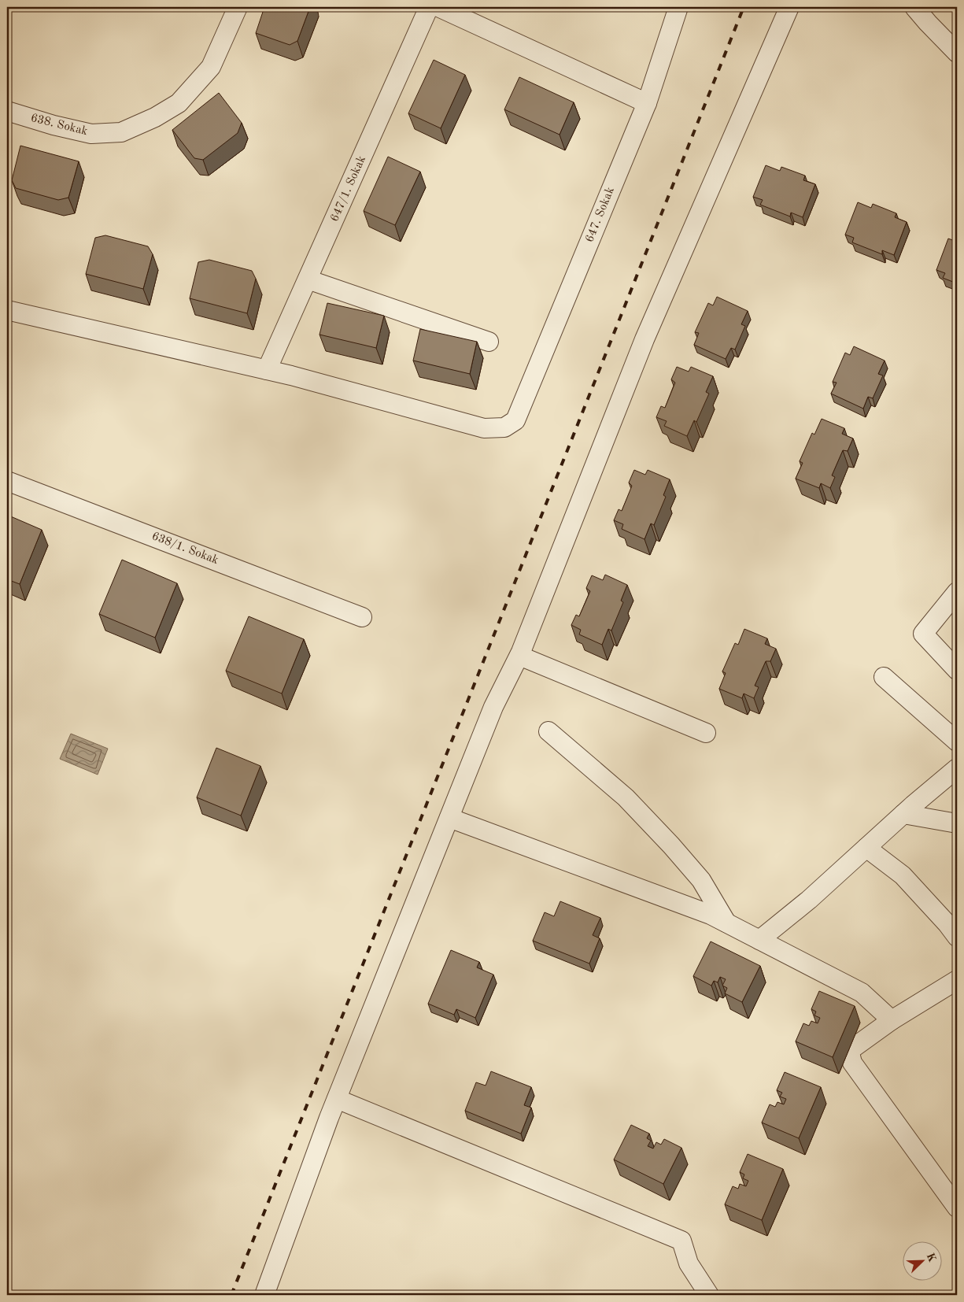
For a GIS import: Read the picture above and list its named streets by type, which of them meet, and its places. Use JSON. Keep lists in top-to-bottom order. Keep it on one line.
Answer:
{"streets":{"street":["638. Sokak","647/1. Sokak","647. Sokak","638/1. Sokak"]},"crossings":[["647/1. Sokak","647. Sokak"]],"north":"top right"}
